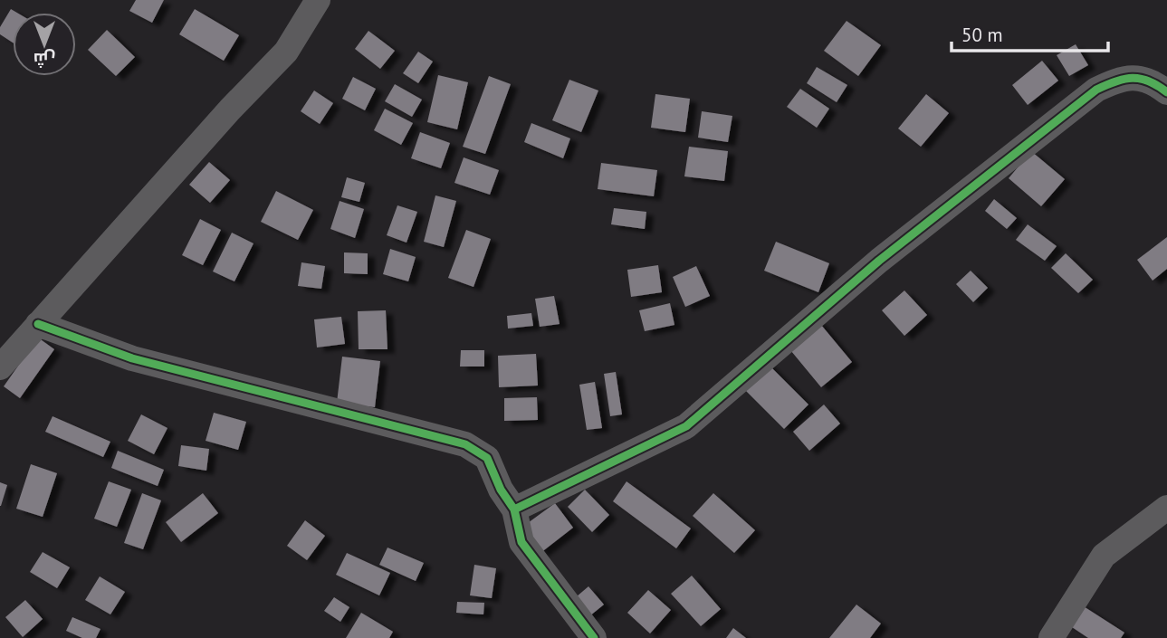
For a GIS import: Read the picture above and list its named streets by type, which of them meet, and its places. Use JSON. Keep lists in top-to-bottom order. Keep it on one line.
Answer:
{"scale_bar":"50 m","north":"bottom"}
